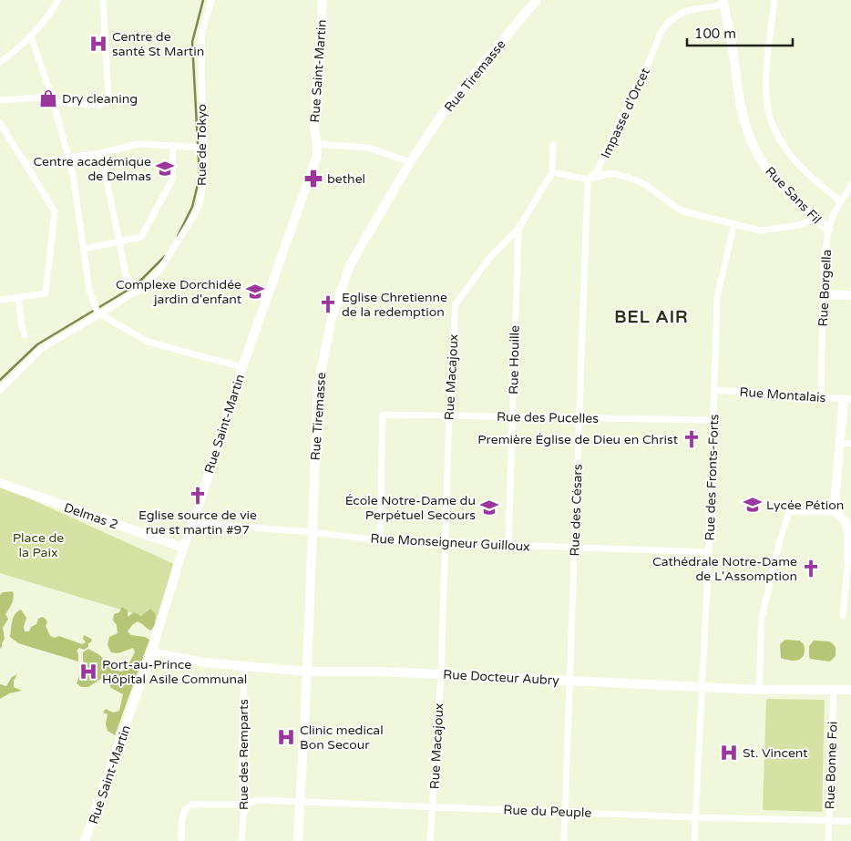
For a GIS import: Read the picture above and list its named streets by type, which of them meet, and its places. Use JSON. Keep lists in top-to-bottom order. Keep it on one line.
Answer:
{"streets":{"street":["Rue Saint-Martin","Rue Tiremasse","Impasse d'Orcet","Rue de Tokyo","Rue Sans Fil","Rue Borgella","Rue Houille","Rue Macajoux","Rue Montalais","Rue des Pucelles","Rue des Fronts-Forts","Rue des Césars","Delmas 2","Rue Monseigneur Guilloux","Rue Docteur Aubry","Rue des Remparts","Rue Bonne Foi","Rue du Peuple"]},"crossings":[["Rue Saint-Martin","Delmas 2"],["Rue Saint-Martin","Rue Monseigneur Guilloux"],["Rue Saint-Martin","Rue Docteur Aubry"],["Rue Tiremasse","Rue Monseigneur Guilloux"],["Rue Tiremasse","Rue Docteur Aubry"],["Rue Tiremasse","Rue du Peuple"],["Impasse d'Orcet","Rue Sans Fil"],["Impasse d'Orcet","Rue des Césars"],["Rue Sans Fil","Rue Borgella"],["Rue Borgella","Rue Montalais"],["Rue Houille","Rue Macajoux"],["Rue Houille","Rue des Pucelles"],["Rue Houille","Rue Monseigneur Guilloux"],["Rue Macajoux","Rue des Pucelles"],["Rue Macajoux","Rue Monseigneur Guilloux"],["Rue Macajoux","Rue Docteur Aubry"],["Rue Macajoux","Rue du Peuple"],["Rue Montalais","Rue des Fronts-Forts"],["Rue des Pucelles","Rue des Fronts-Forts"],["Rue des Pucelles","Rue des Césars"],["Rue des Pucelles","Rue Monseigneur Guilloux"],["Rue des Fronts-Forts","Rue Monseigneur Guilloux"],["Rue des Fronts-Forts","Rue Docteur Aubry"],["Rue des Fronts-Forts","Rue du Peuple"],["Rue des Césars","Rue Monseigneur Guilloux"],["Rue des Césars","Rue Docteur Aubry"],["Rue des Césars","Rue du Peuple"],["Rue Docteur Aubry","Rue des Remparts"],["Rue Docteur Aubry","Rue Bonne Foi"],["Rue des Remparts","Rue du Peuple"],["Rue Bonne Foi","Rue du Peuple"]],"districts":["BEL AIR"],"parks":["Place de la Paix"],"places":{"hospital":["Centre de santé St Martin","Port-au-Prince Hôpital Asile Communal","Clinic medical Bon Secour","St. Vincent"],"shop":["Dry cleaning"],"school or university":["Centre académique de Delmas","Complexe Dorchidée jardin d'enfant","Lycée Pétion","École Notre-Dame du Perpétuel Secours"],"pharmacy":["bethel"],"church":["Eglise Chretienne de la redemption","Première Église de Dieu en Christ","Eglise source de vie rue st martin #97","Cathédrale Notre-Dame de L'Assomption"]},"scale_bar":"100 m"}
